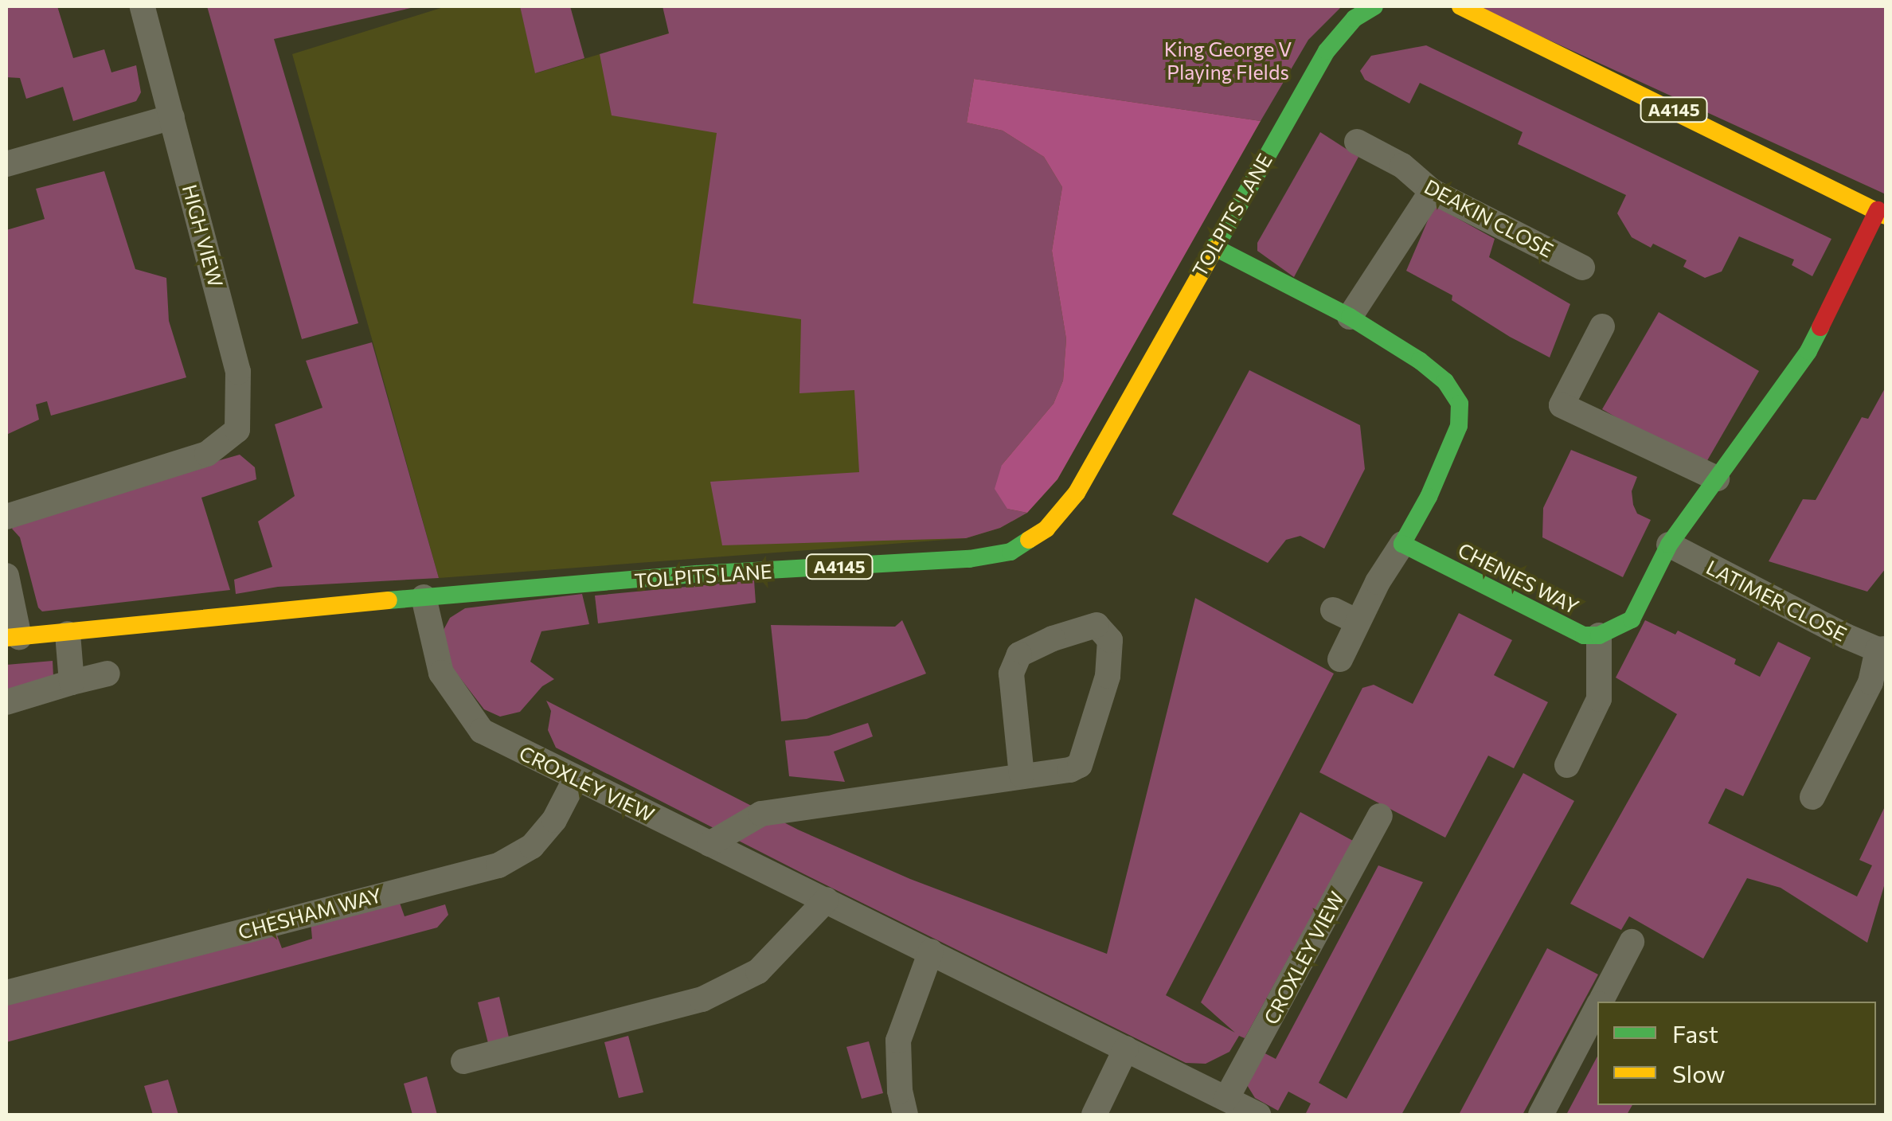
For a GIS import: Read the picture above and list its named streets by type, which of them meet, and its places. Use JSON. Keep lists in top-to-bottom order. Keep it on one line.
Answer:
{"streets":{"main road":["A4145","TOLPITS LANE","CHENIES WAY"],"street":["DEAKIN CLOSE","HIGH VIEW","LATIMER CLOSE","CROXLEY VIEW","CHESHAM WAY"]},"crossings":[["TOLPITS LANE","CROXLEY VIEW"],["CROXLEY VIEW","CHESHAM WAY"]],"parks":["King George V Playing FIelds"],"legend":["Fast","Slow"]}
